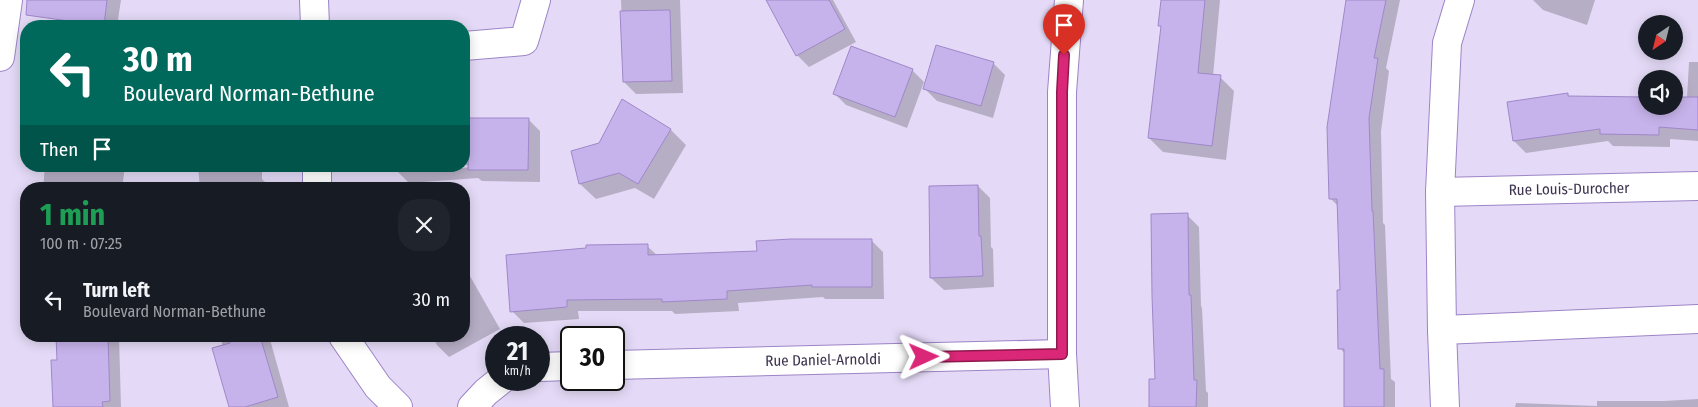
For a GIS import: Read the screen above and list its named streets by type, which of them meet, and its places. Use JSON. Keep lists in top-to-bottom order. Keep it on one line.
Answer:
{"streets":{"street":["Rue Louis-Durocher","Rue Daniel-Arnoldi"]},"north":"bottom left","page":{"turn":["30 m","Boulevard Norman-Bethune"],"then":"Then","heading":["1 min","100 m · 07:25"],"list":[{"name":"Turn left","note":"Boulevard Norman-Bethune","value":"30 m"}],"speed":"21 km/h","limit":"30"}}
